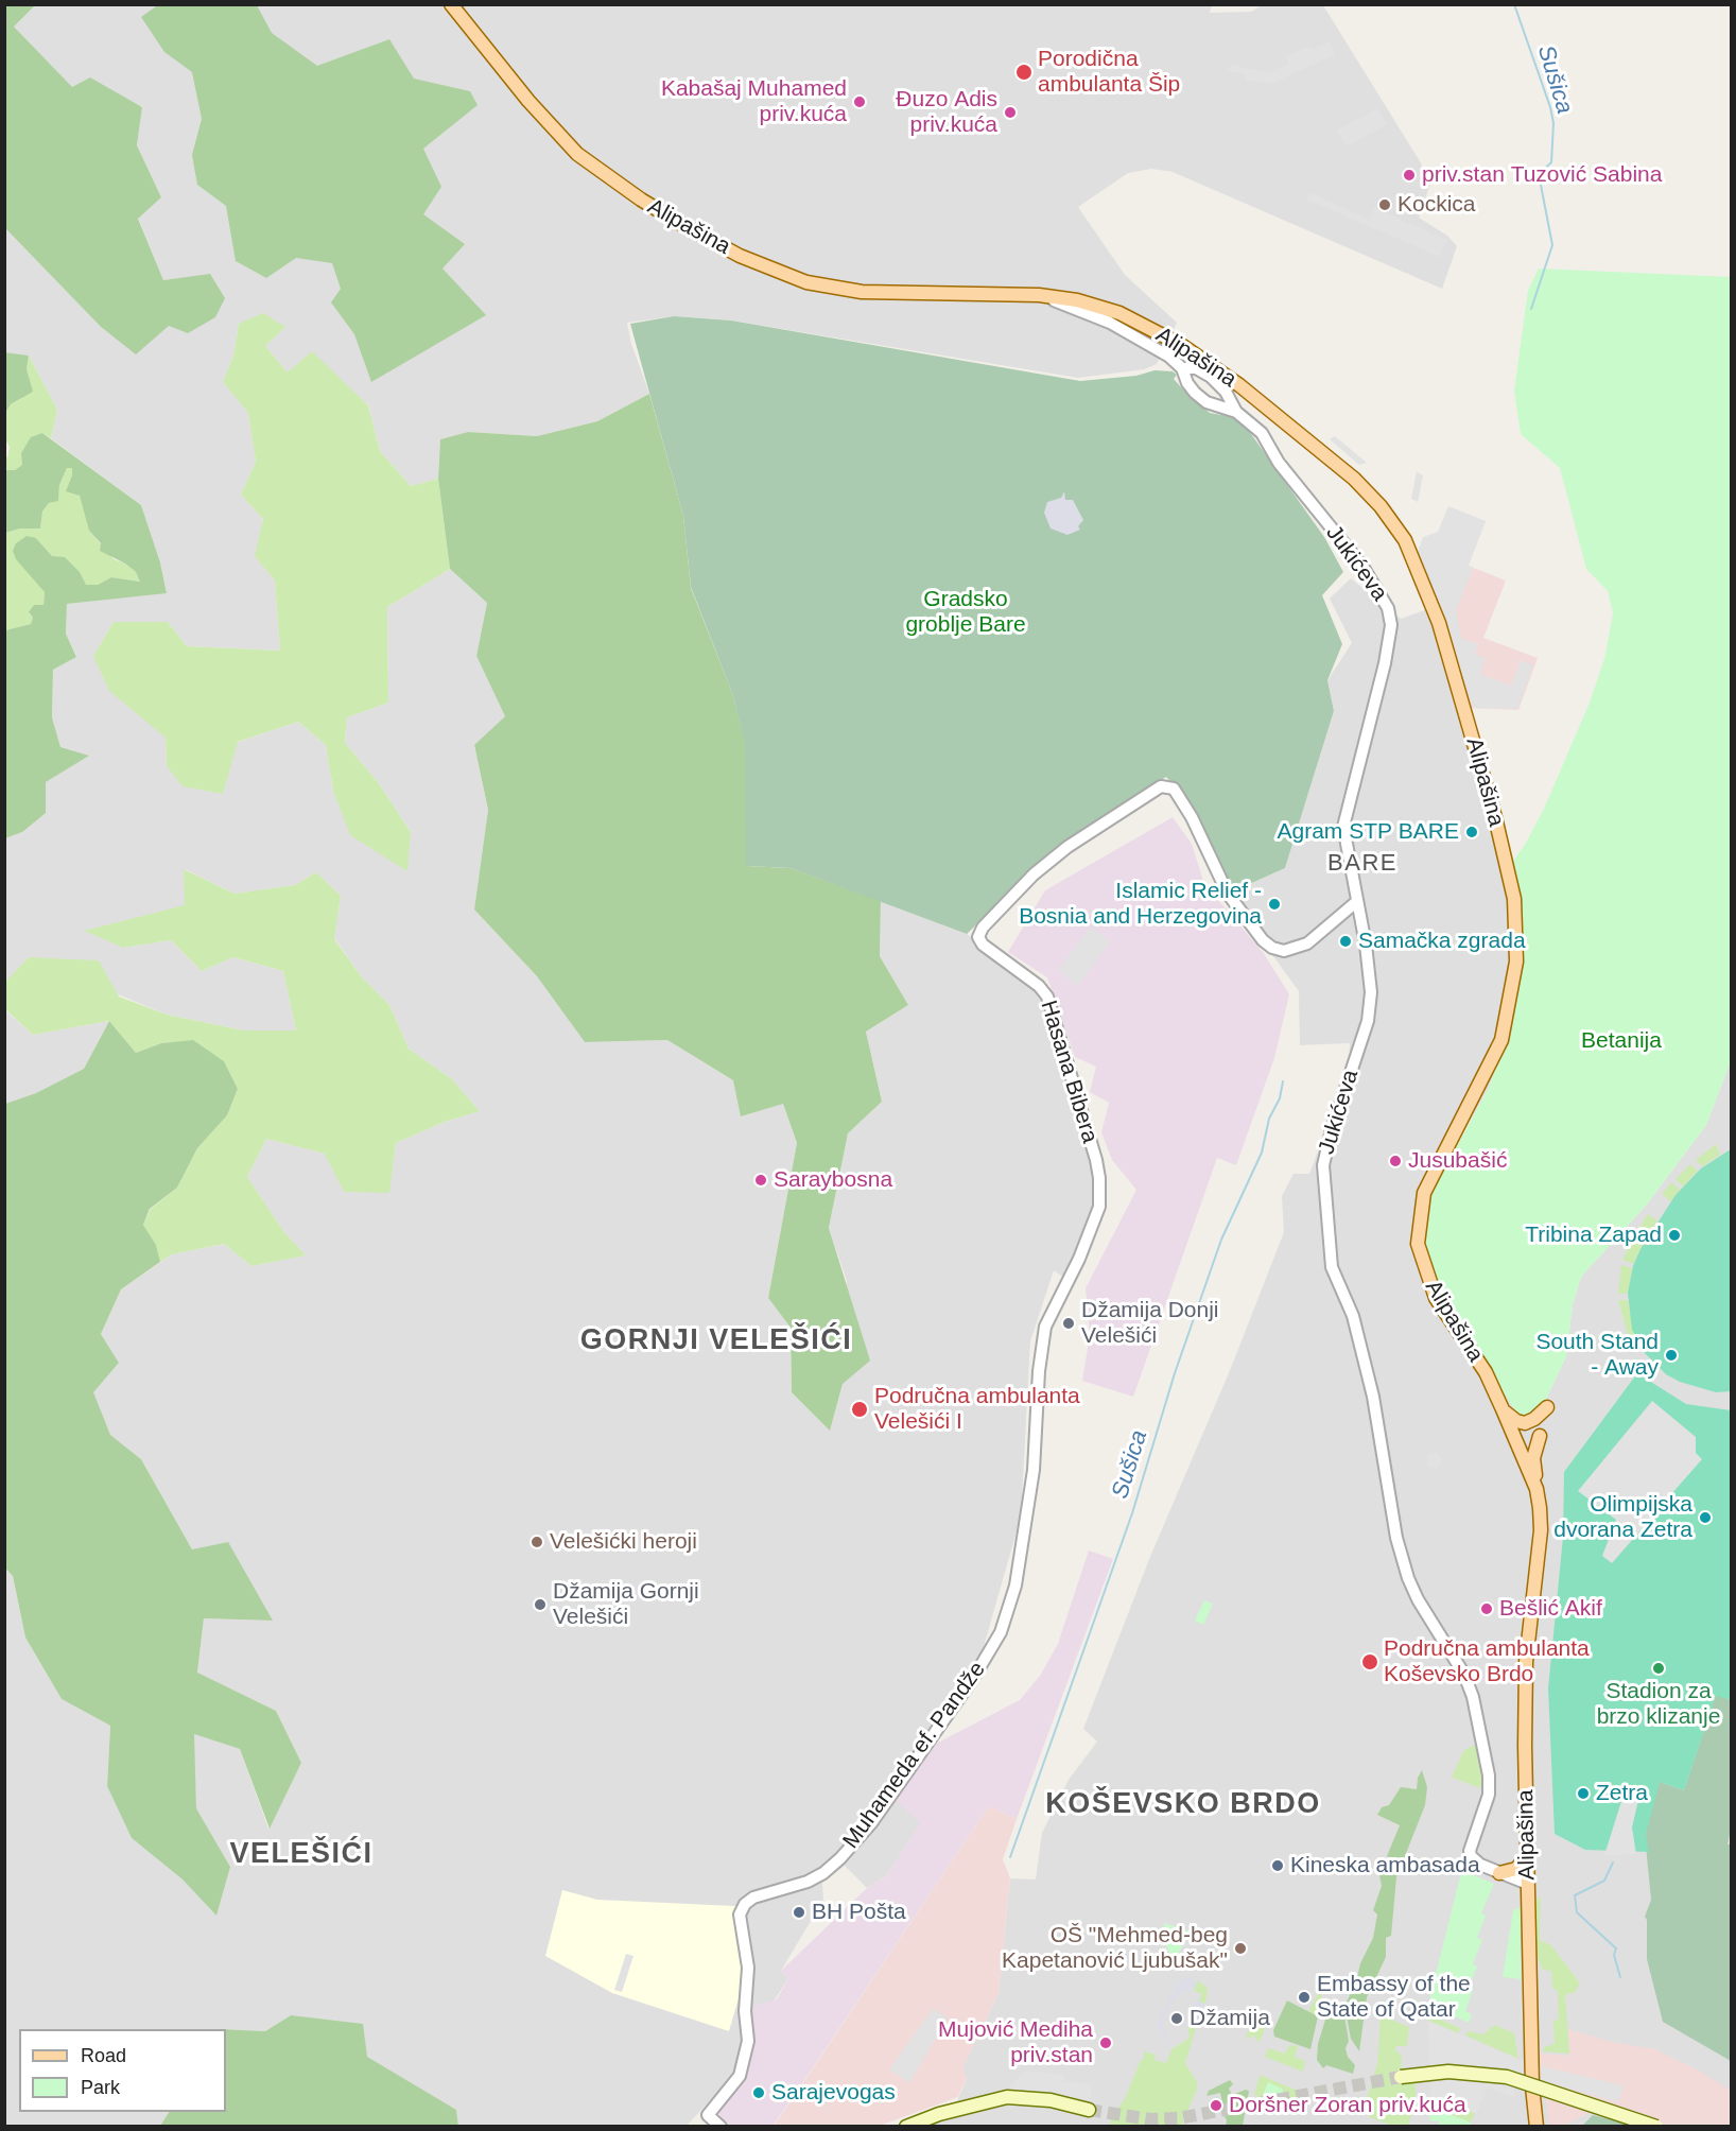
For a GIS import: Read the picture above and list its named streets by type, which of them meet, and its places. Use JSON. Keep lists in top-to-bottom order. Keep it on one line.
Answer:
{"streets":{"main road":["Alipašina"],"street":["Jukićeva","Hasana Bibera","Muhameda ef. Pandže"]},"crossings":[["Alipašina","Jukićeva"],["Jukićeva","Hasana Bibera"],["Hasana Bibera","Muhameda ef. Pandže"]],"districts":["BARE","GORNJI VELEŠIĆI","KOŠEVSKO BRDO","VELEŠIĆI"],"water":["Sušica"],"parks":["Gradsko groblje Bare","Betanija"],"places":["Porodična ambulanta Šip","Kabašaj Muhamed priv.kuća","Đuzo Adis priv.kuća","priv.stan Tuzović Sabina","Kockica","Agram STP BARE","Islamic Relief - Bosnia and Herzegovina","Samačka zgrada","Jusubašić","Saraybosna","Tribina Zapad","Džamija Donji Velešići","South Stand - Away","Područna ambulanta Velešići I","Olimpijska dvorana Zetra","Velešićki heroji","Džamija Gornji Velešići","Bešlić Akif","Područna ambulanta Koševsko Brdo","Stadion za brzo klizanje","Zetra","Kineska ambasada","BH Pošta","OŠ \"Mehmed-beg Kapetanović Ljubušak\"","Embassy of the State of Qatar","Džamija","Mujović Mediha priv.stan","Sarajevogas","Doršner Zoran priv.kuća"],"legend":["Road","Park"]}
